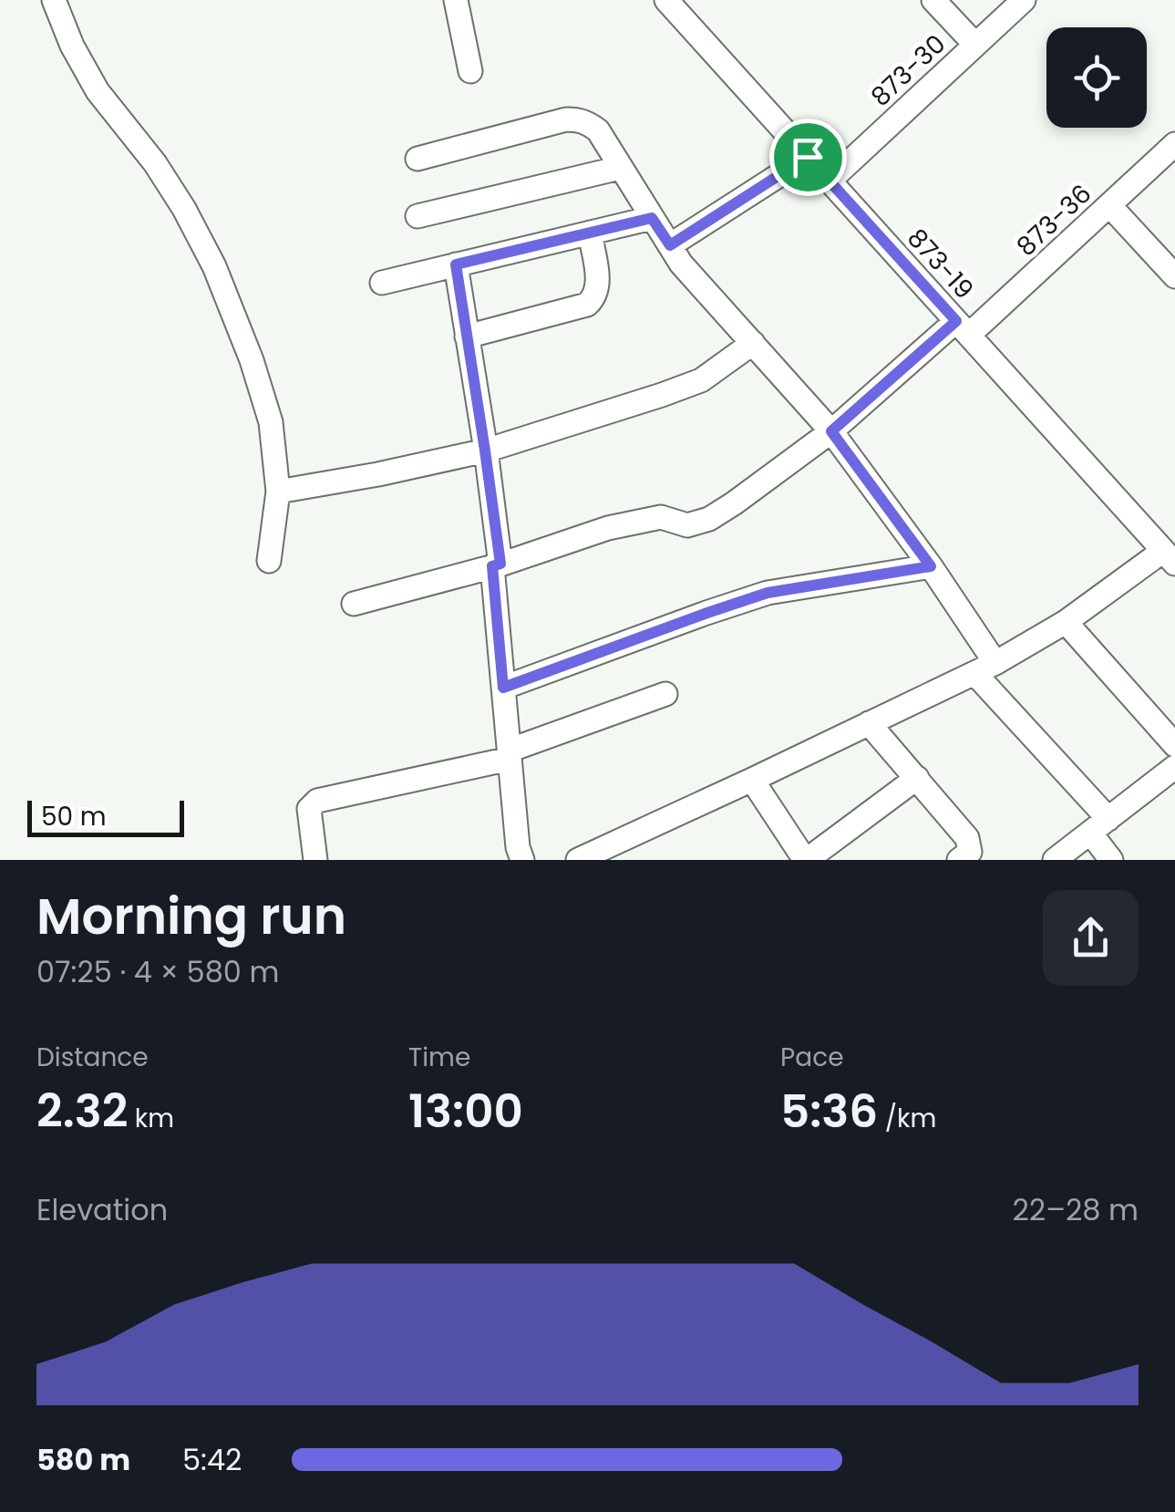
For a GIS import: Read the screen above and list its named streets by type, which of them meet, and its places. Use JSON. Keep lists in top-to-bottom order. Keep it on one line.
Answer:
{"streets":{"street":["873-30","873-36","873-19"]},"crossings":[["873-30","873-19"],["873-36","873-19"]],"scale_bar":"50 m","page":{"scale":"50 m","heading":["Morning run","07:25 · 4 × 580 m"],"stats":[["Distance","2.32 km"],["Time","13:00"],["Pace","5:36 /km"]],"chart":["Elevation","22–28 m"],"list":[{"name":"580 m","note":"5:42"}]}}
